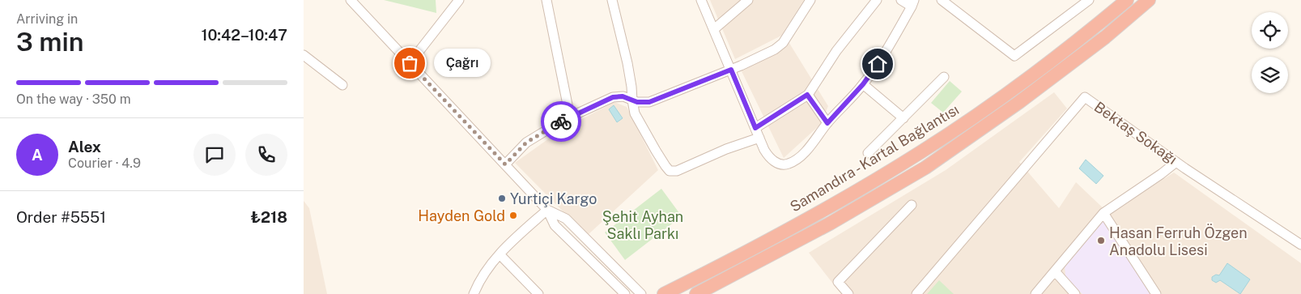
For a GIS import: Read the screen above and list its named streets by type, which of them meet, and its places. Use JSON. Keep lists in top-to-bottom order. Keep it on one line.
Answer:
{"streets":{"highway":["Samandıra - Kartal Bağlantısı"],"street":["Bektaş Sokağı"]},"parks":["Şehit Ayhan Saklı Parkı"],"places":["Çağrı","Yurtiçi Kargo","Hayden Gold","Hasan Ferruh Özgen Anadolu Lisesi"],"page":{"heading":["3 min","Arriving in","10:42–10:47"],"panel":["Alex","Courier · 4.9","Order #5551","₺218"],"bubble":"Çağrı","bar":"On the way · 350 m","round":"A"}}
